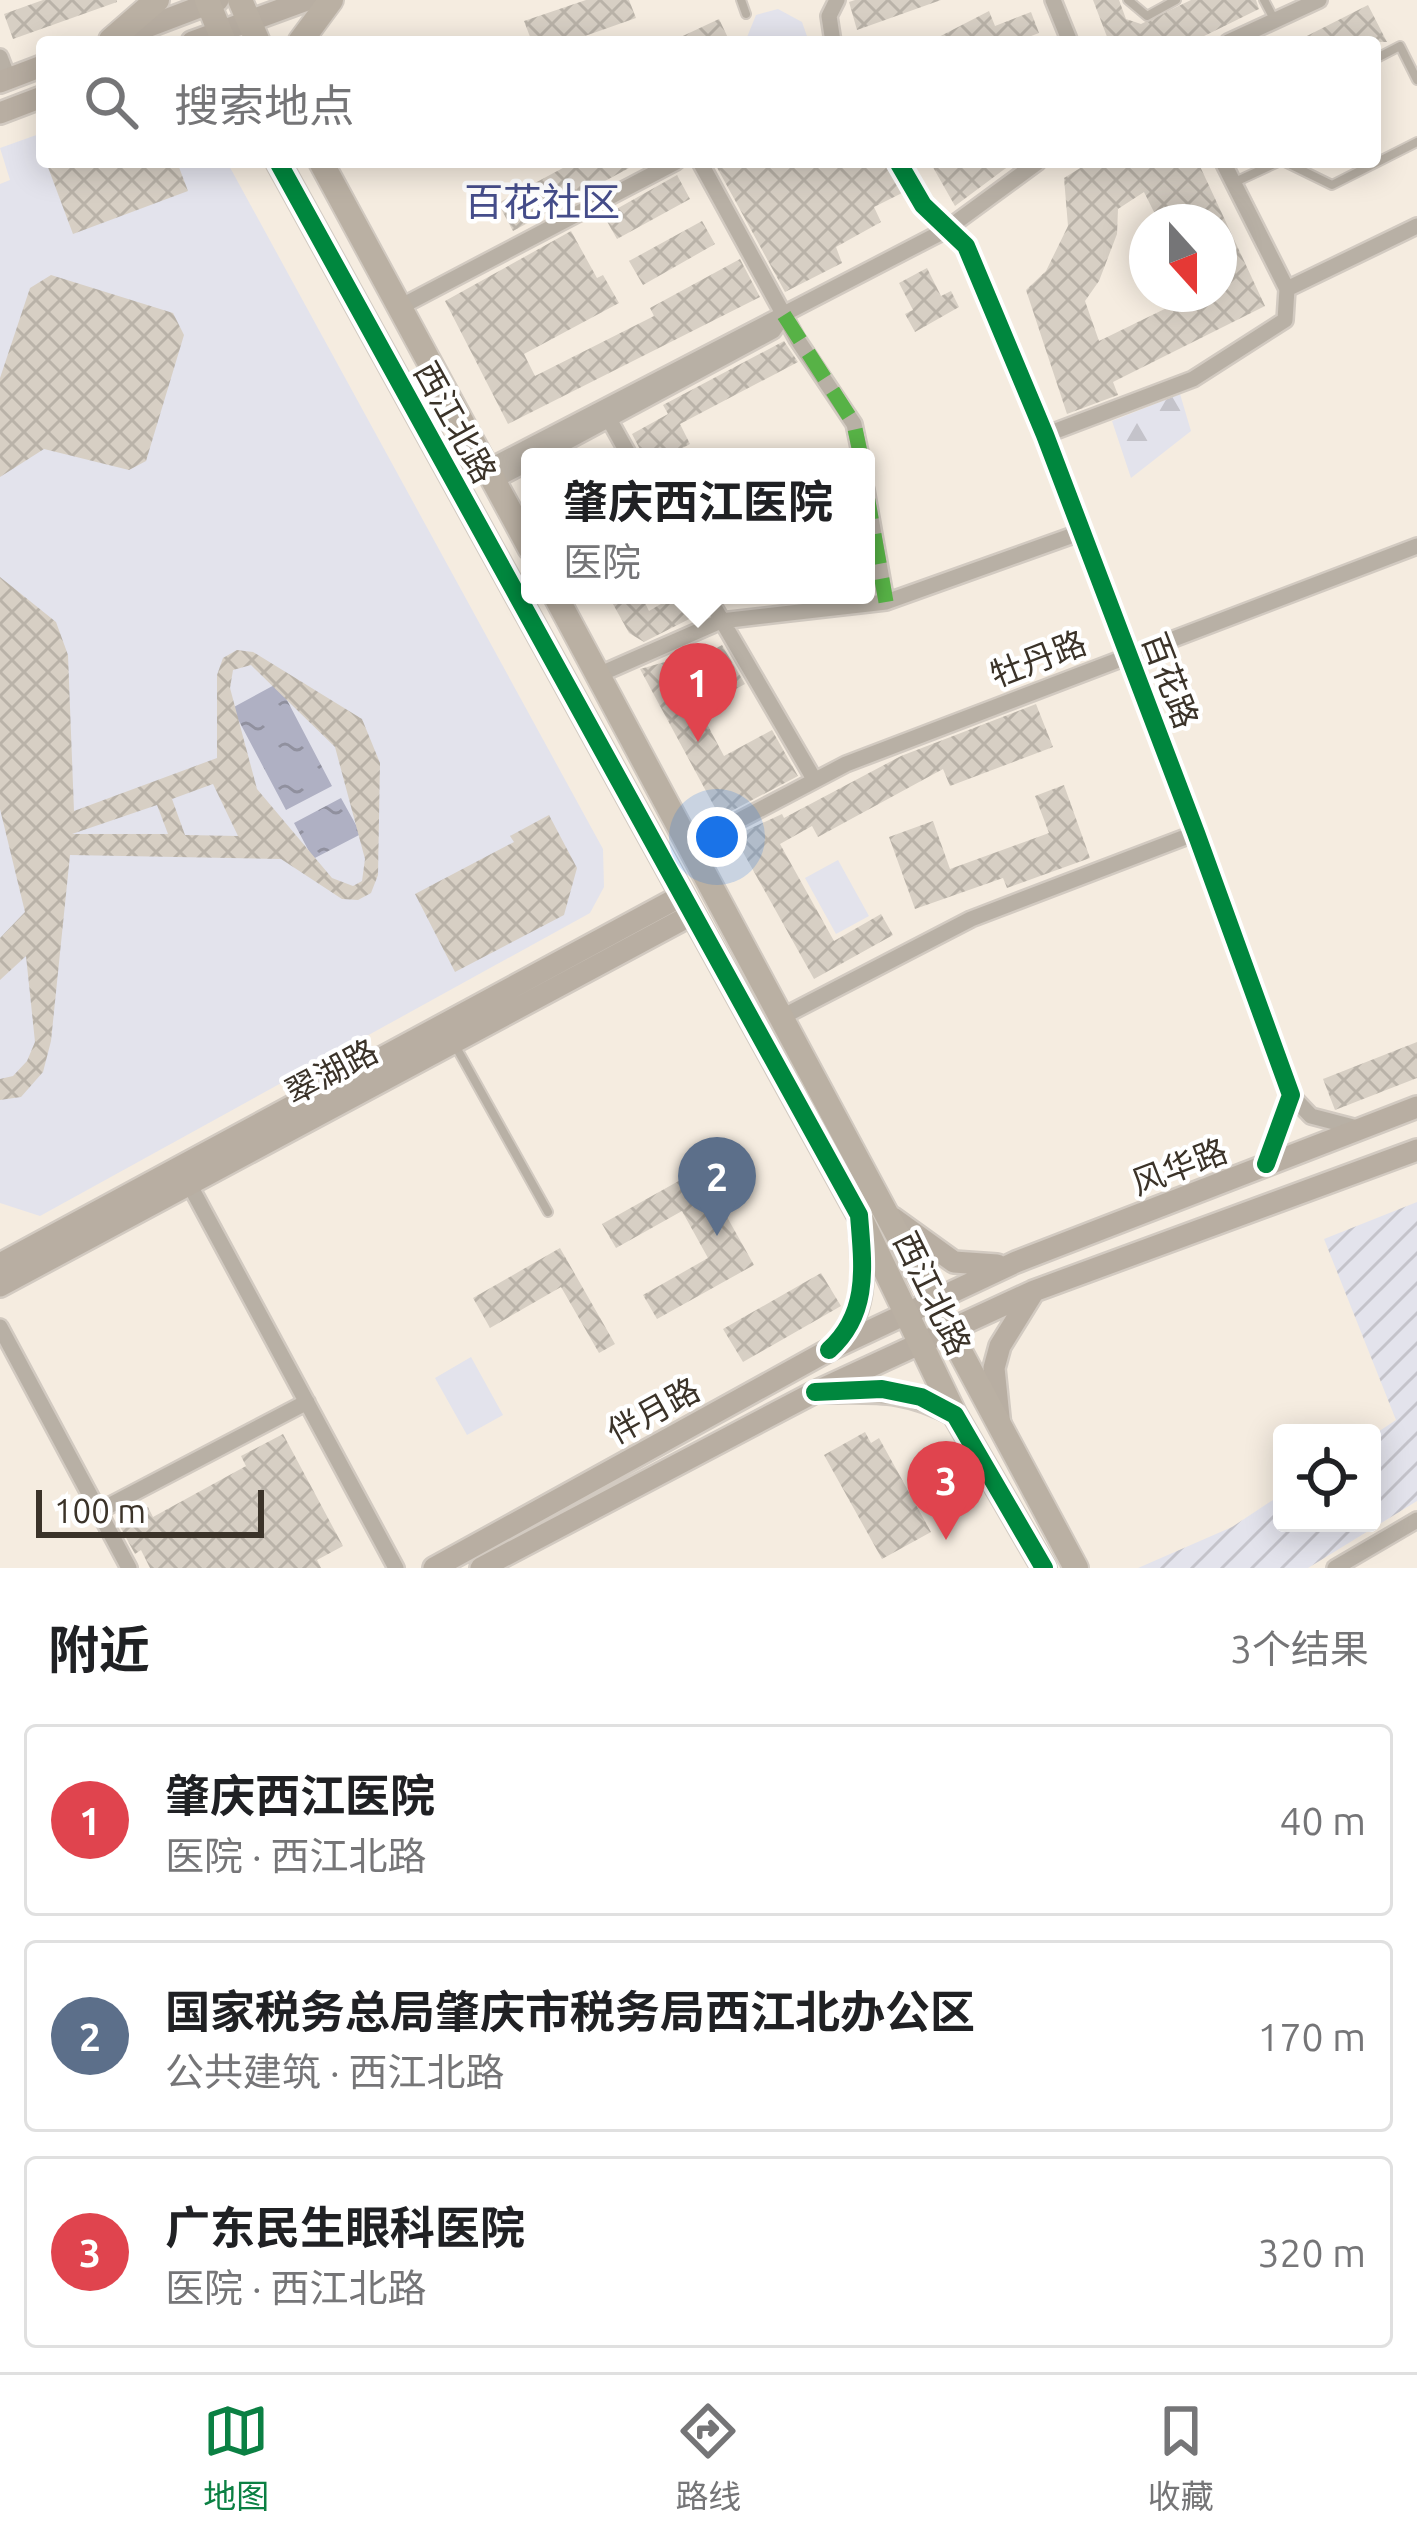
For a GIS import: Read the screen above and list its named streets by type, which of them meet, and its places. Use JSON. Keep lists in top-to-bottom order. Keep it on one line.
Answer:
{"streets":{"main road":["西江北路","翠湖路","风华路","伴月路"],"street":["牡丹路","百花路"]},"crossings":[["西江北路","牡丹路"],["西江北路","翠湖路"],["西江北路","风华路"],["西江北路","伴月路"],["牡丹路","百花路"],["风华路","伴月路"]],"districts":["百花社区"],"scale_bar":"100 m","north":"bottom","page":{"search":"搜索地点","popup":["肇庆西江医院","医院"],"pins":["1","2","3"],"scale":"100 m","heading":["附近","3个结果"],"list":[{"mark":"1","name":"肇庆西江医院","note":"医院 · 西江北路","value":"40 m"},{"mark":"2","name":"国家税务总局肇庆市税务局西江北办公区","note":"公共建筑 · 西江北路","value":"170 m"},{"mark":"3","name":"广东民生眼科医院","note":"医院 · 西江北路","value":"320 m"}],"nav":["地图","路线","收藏"]}}
